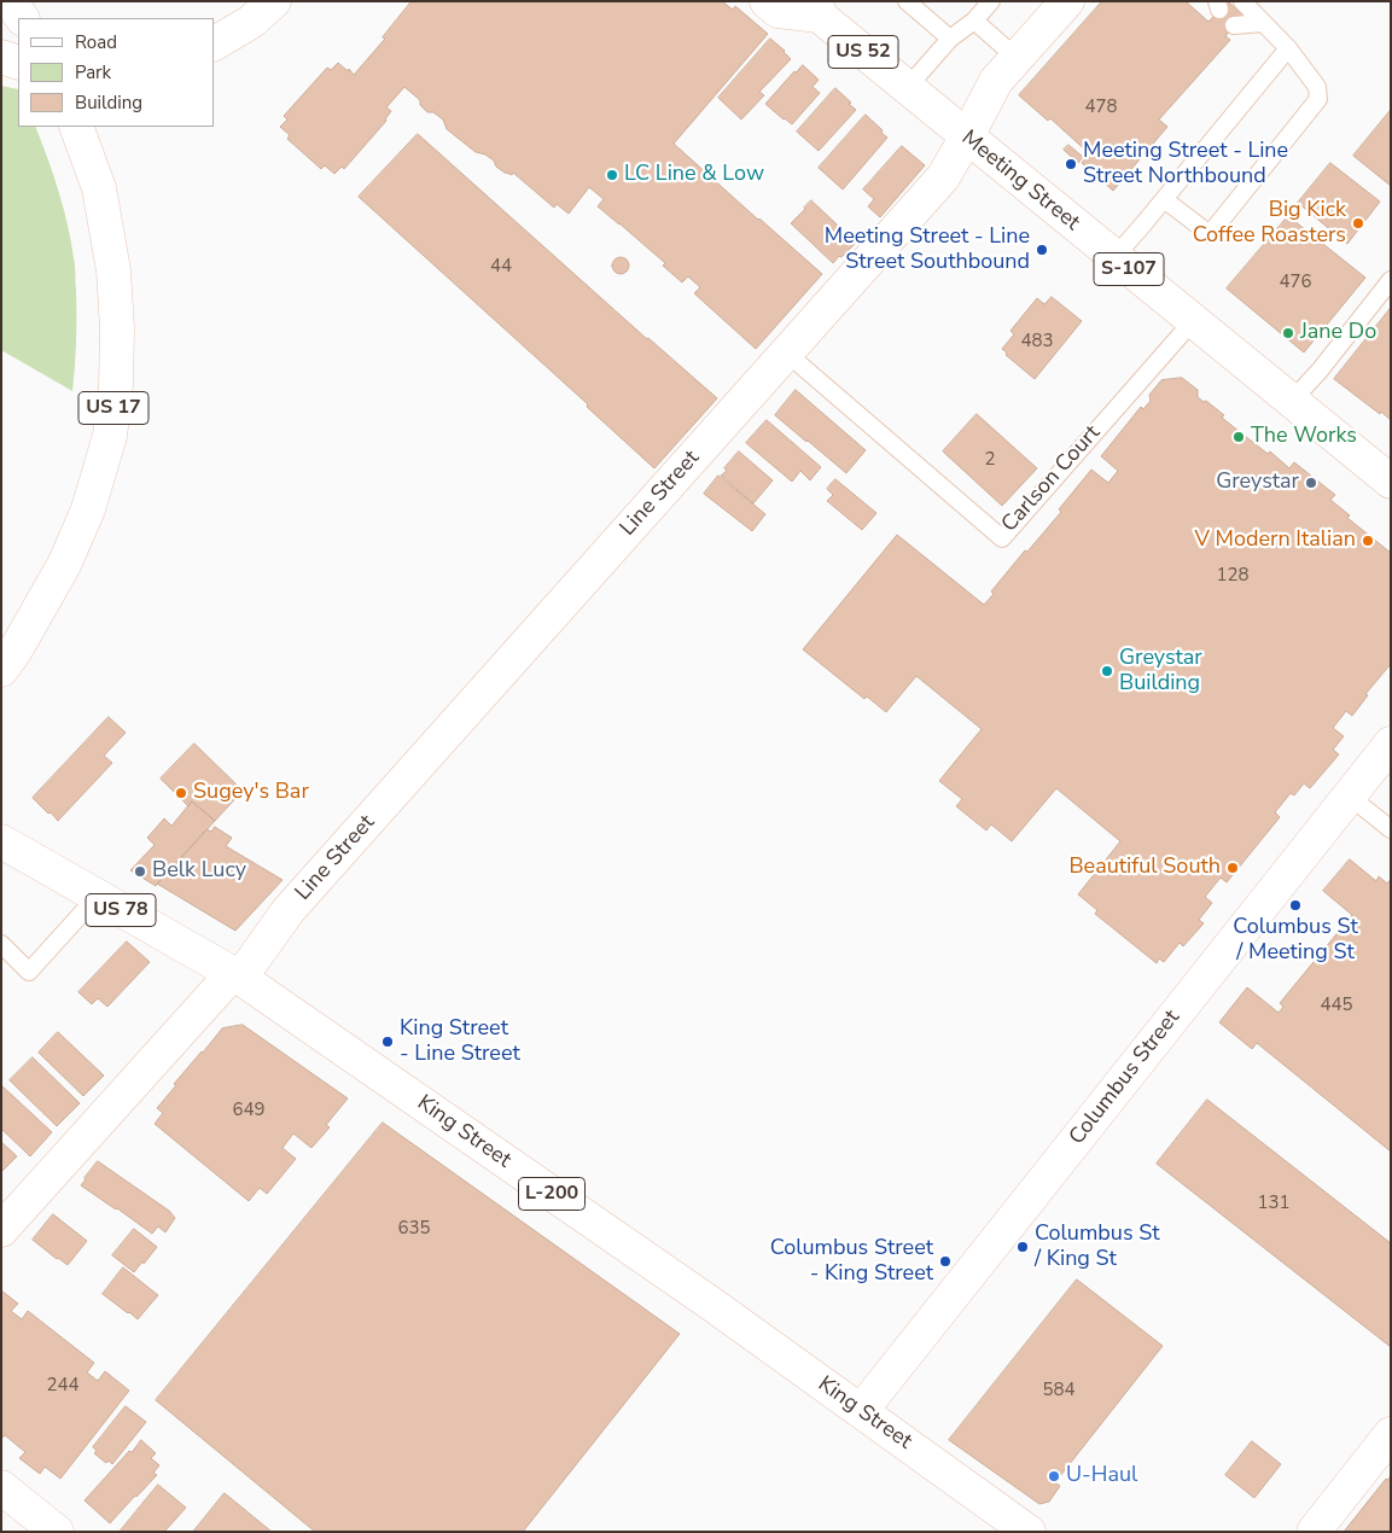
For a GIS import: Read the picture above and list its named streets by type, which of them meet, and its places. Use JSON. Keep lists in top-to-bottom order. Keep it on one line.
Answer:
{"streets":{"main road":["US 52","Meeting Street","S-107","US 17","Line Street","US 78","Columbus Street","King Street","L-200"],"lane":["Carlson Court"]},"crossings":[["Meeting Street","Carlson Court"],["Meeting Street","Line Street"],["Carlson Court","Line Street"],["Line Street","King Street"],["Columbus Street","King Street"]],"places":["Meeting Street - Line Street Northbound","LC Line & Low","Big Kick Coffee Roasters","Meeting Street - Line Street Southbound","Jane Do","The Works","Greystar","V Modern Italian","Greystar Building","Sugey's Bar","Beautiful South","Belk Lucy","Columbus St / Meeting St","King Street - Line Street","Columbus St / King St","Columbus Street - King Street","U-Haul"],"house_numbers":["478","44","476","483","2","128","445","649","131","635","244","584"],"legend":["Road","Park","Building"]}
